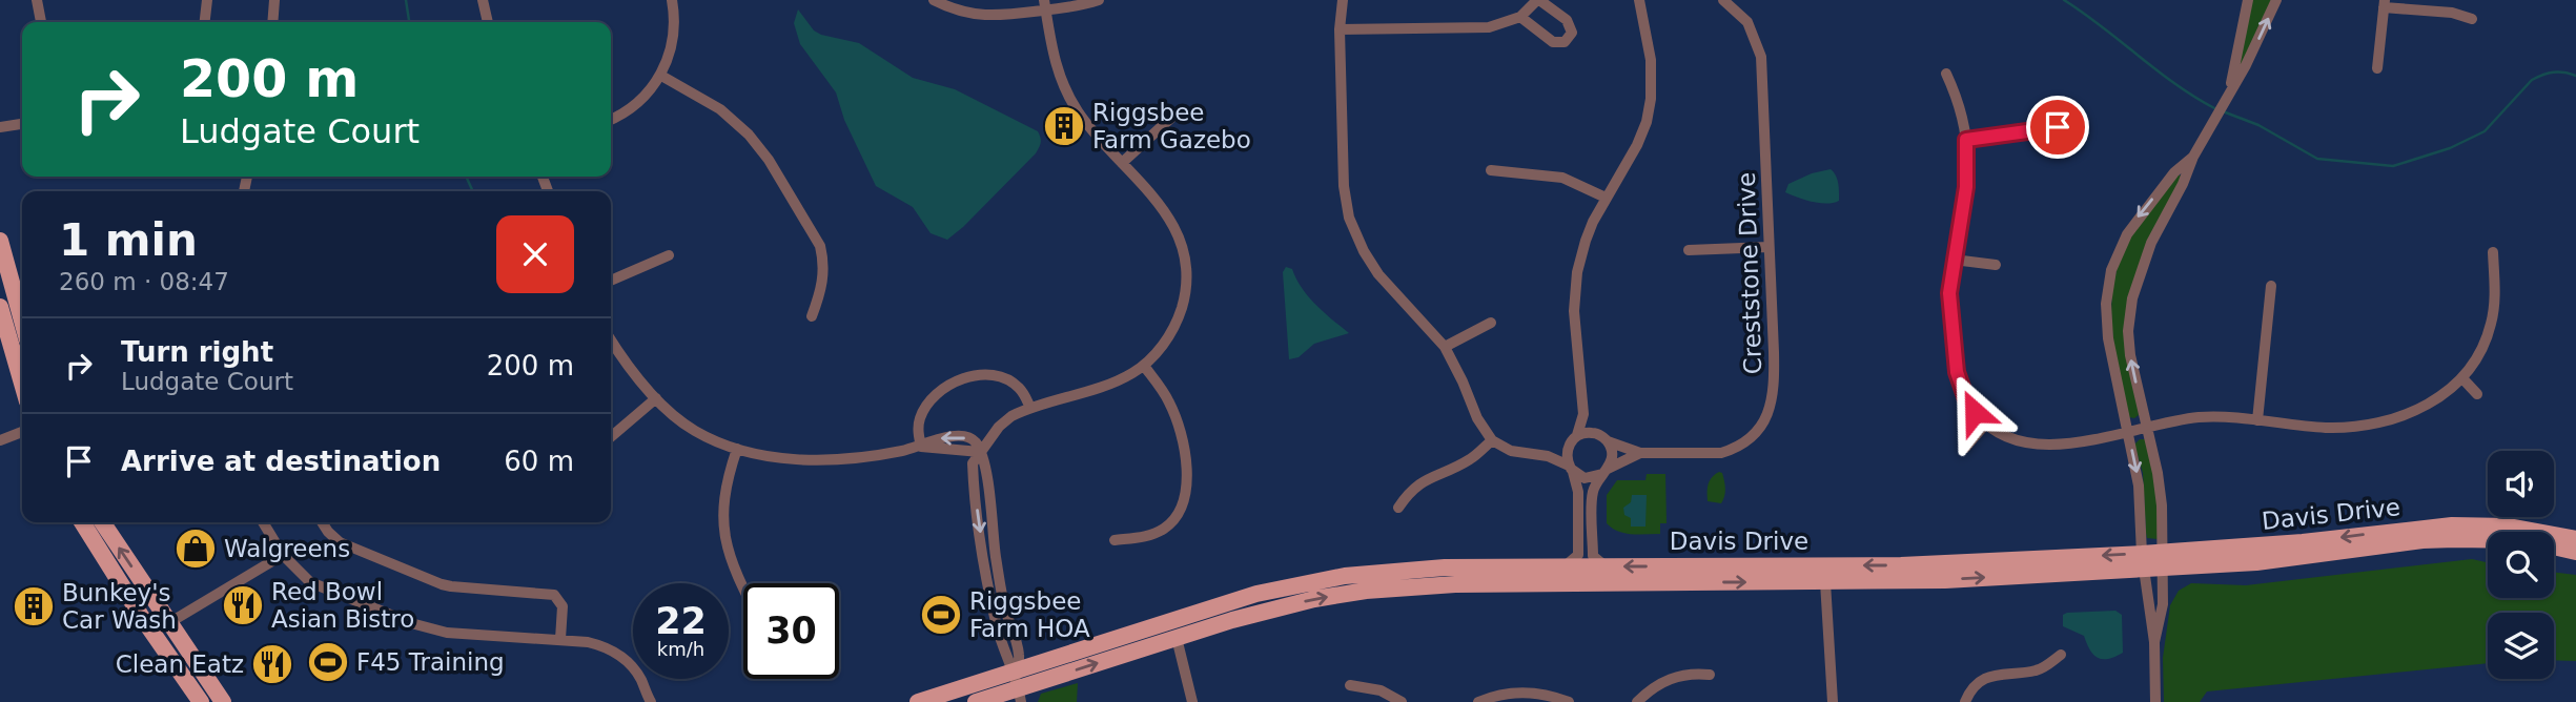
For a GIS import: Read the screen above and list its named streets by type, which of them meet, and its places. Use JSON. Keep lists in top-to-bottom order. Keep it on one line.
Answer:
{"streets":{"main road":["Davis Drive"],"street":["Creststone Drive"]},"places":{"building":["Riggsbee Farm Gazebo","Bunkey's Car Wash"],"shop":["Walgreens"],"restaurant":["Red Bowl Asian Bistro","Clean Eatz"],"sports":["Riggsbee Farm HOA","F45 Training"]},"page":{"turn":["200 m","Ludgate Court"],"heading":["1 min","260 m · 08:47"],"list":[{"name":"Turn right","note":"Ludgate Court","value":"200 m"},{"name":"Arrive at destination","value":"60 m"}],"speed":"22 km/h","limit":"30"}}
